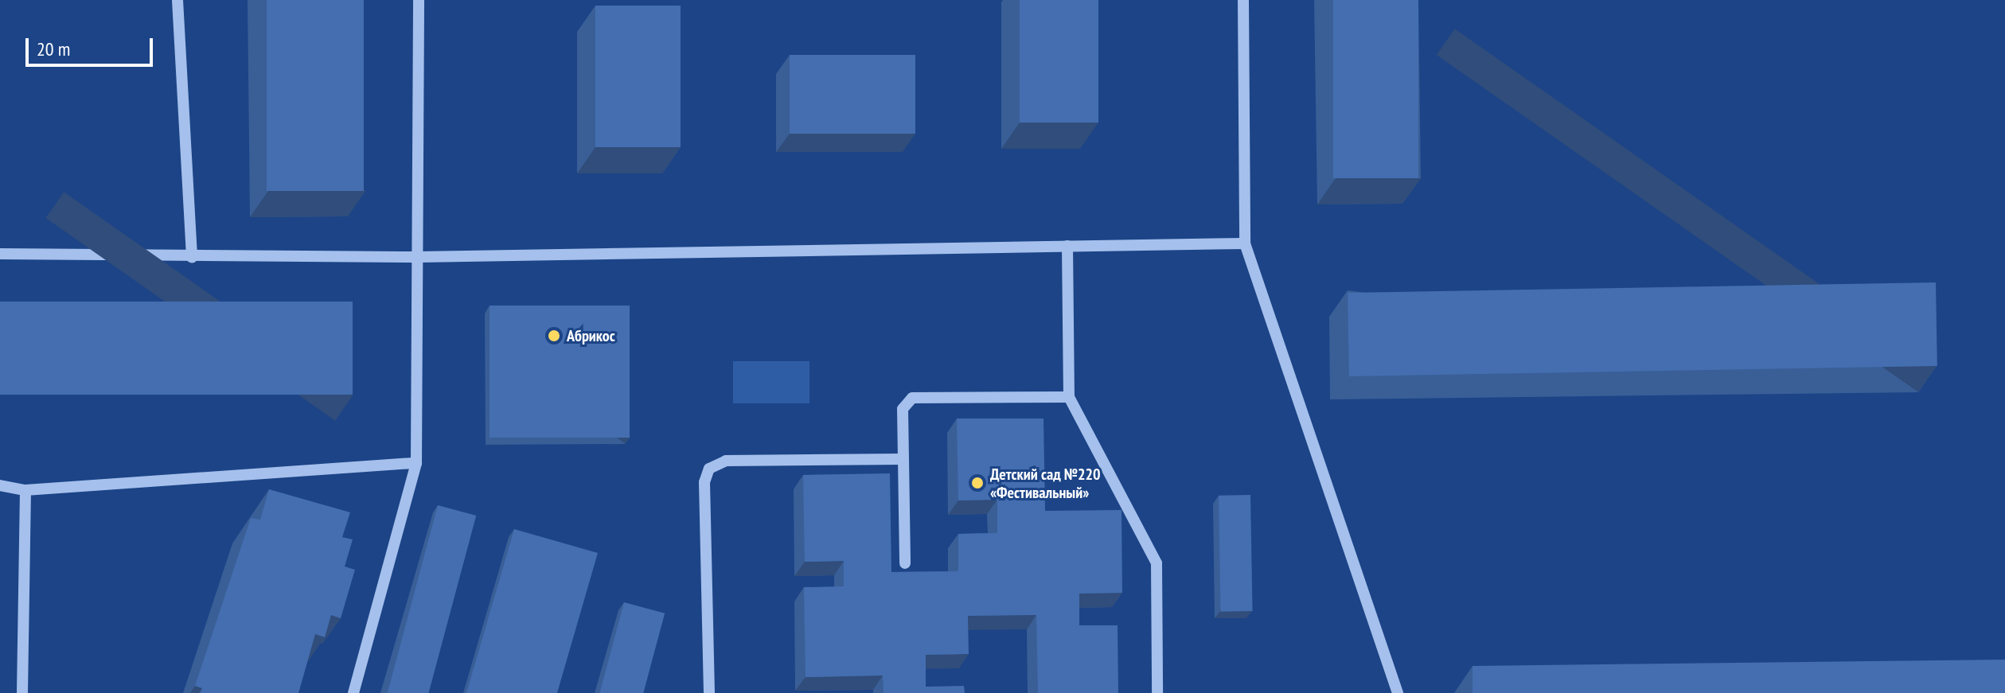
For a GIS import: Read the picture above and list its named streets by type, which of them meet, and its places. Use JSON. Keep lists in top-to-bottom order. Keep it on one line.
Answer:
{"places":["Абрикос","Детский сад №220 «Фестивальный»"],"scale_bar":"20 m"}
